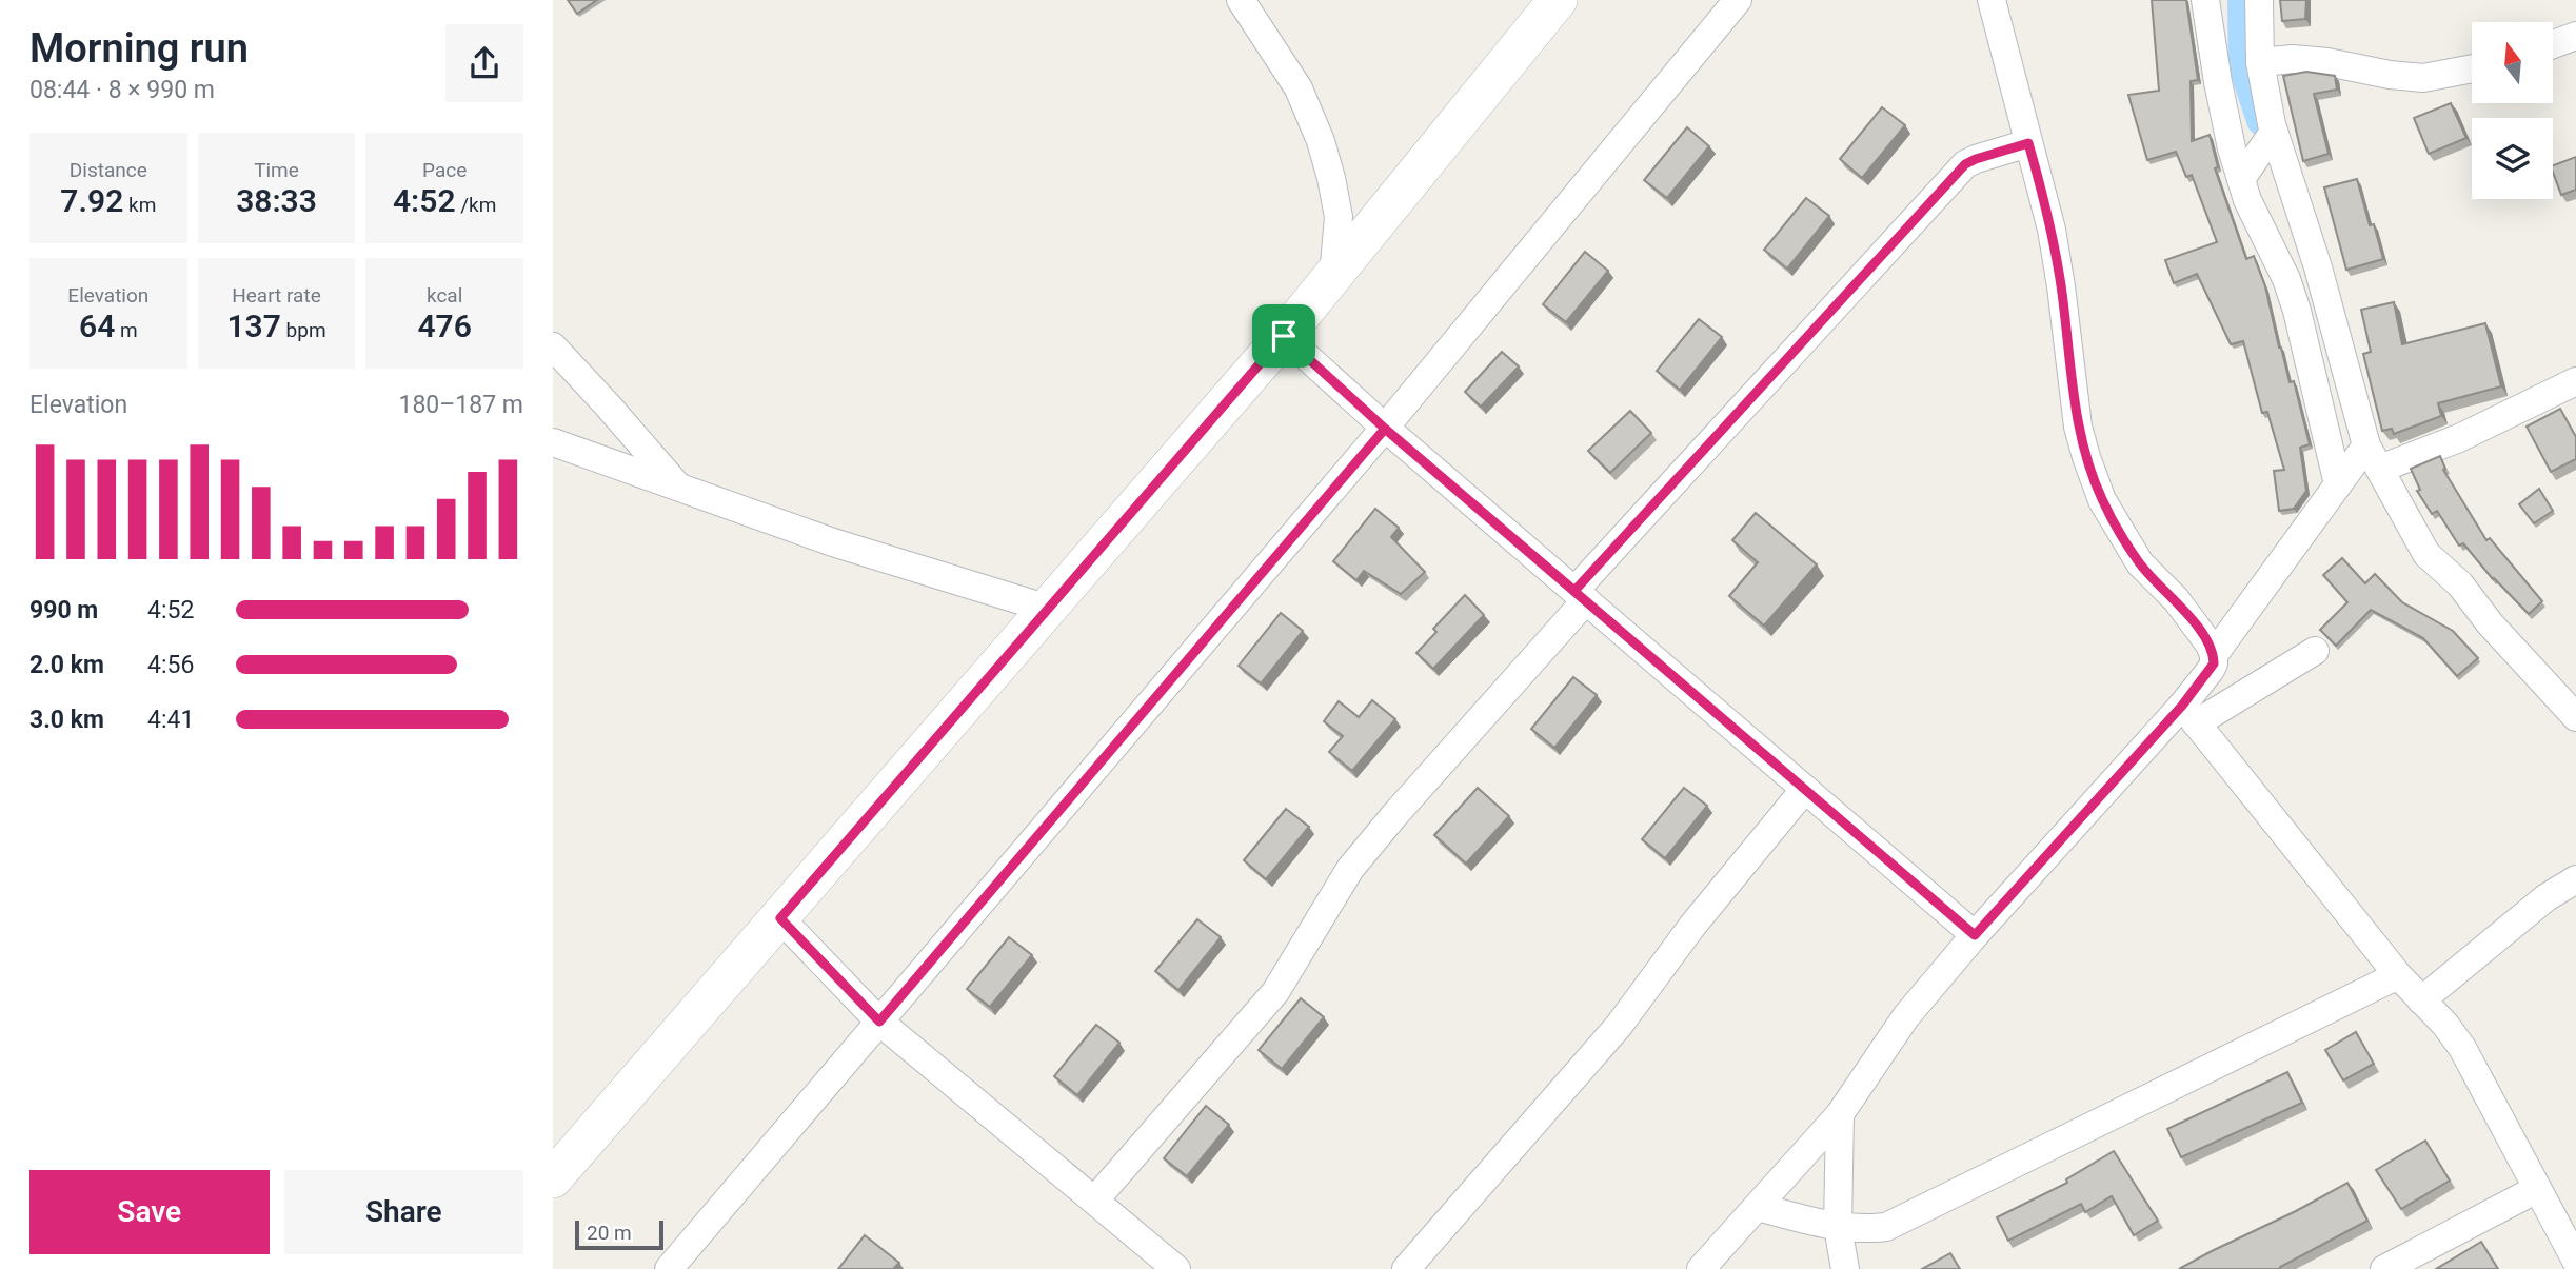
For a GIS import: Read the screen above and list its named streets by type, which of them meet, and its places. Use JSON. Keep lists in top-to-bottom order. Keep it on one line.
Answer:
{"scale_bar":"20 m","north":"top","page":{"heading":["Morning run","08:44 · 8 × 990 m"],"stats":[["Distance","7.92 km"],["Time","38:33"],["Pace","4:52 /km"],["Elevation","64 m"],["Heart rate","137 bpm"],["kcal","476"]],"chart":["Elevation","180–187 m"],"list":[{"name":"990 m","note":"4:52"},{"name":"2.0 km","note":"4:56"},{"name":"3.0 km","note":"4:41"}],"buttons":["Save","Share"],"scale":"20 m"}}
